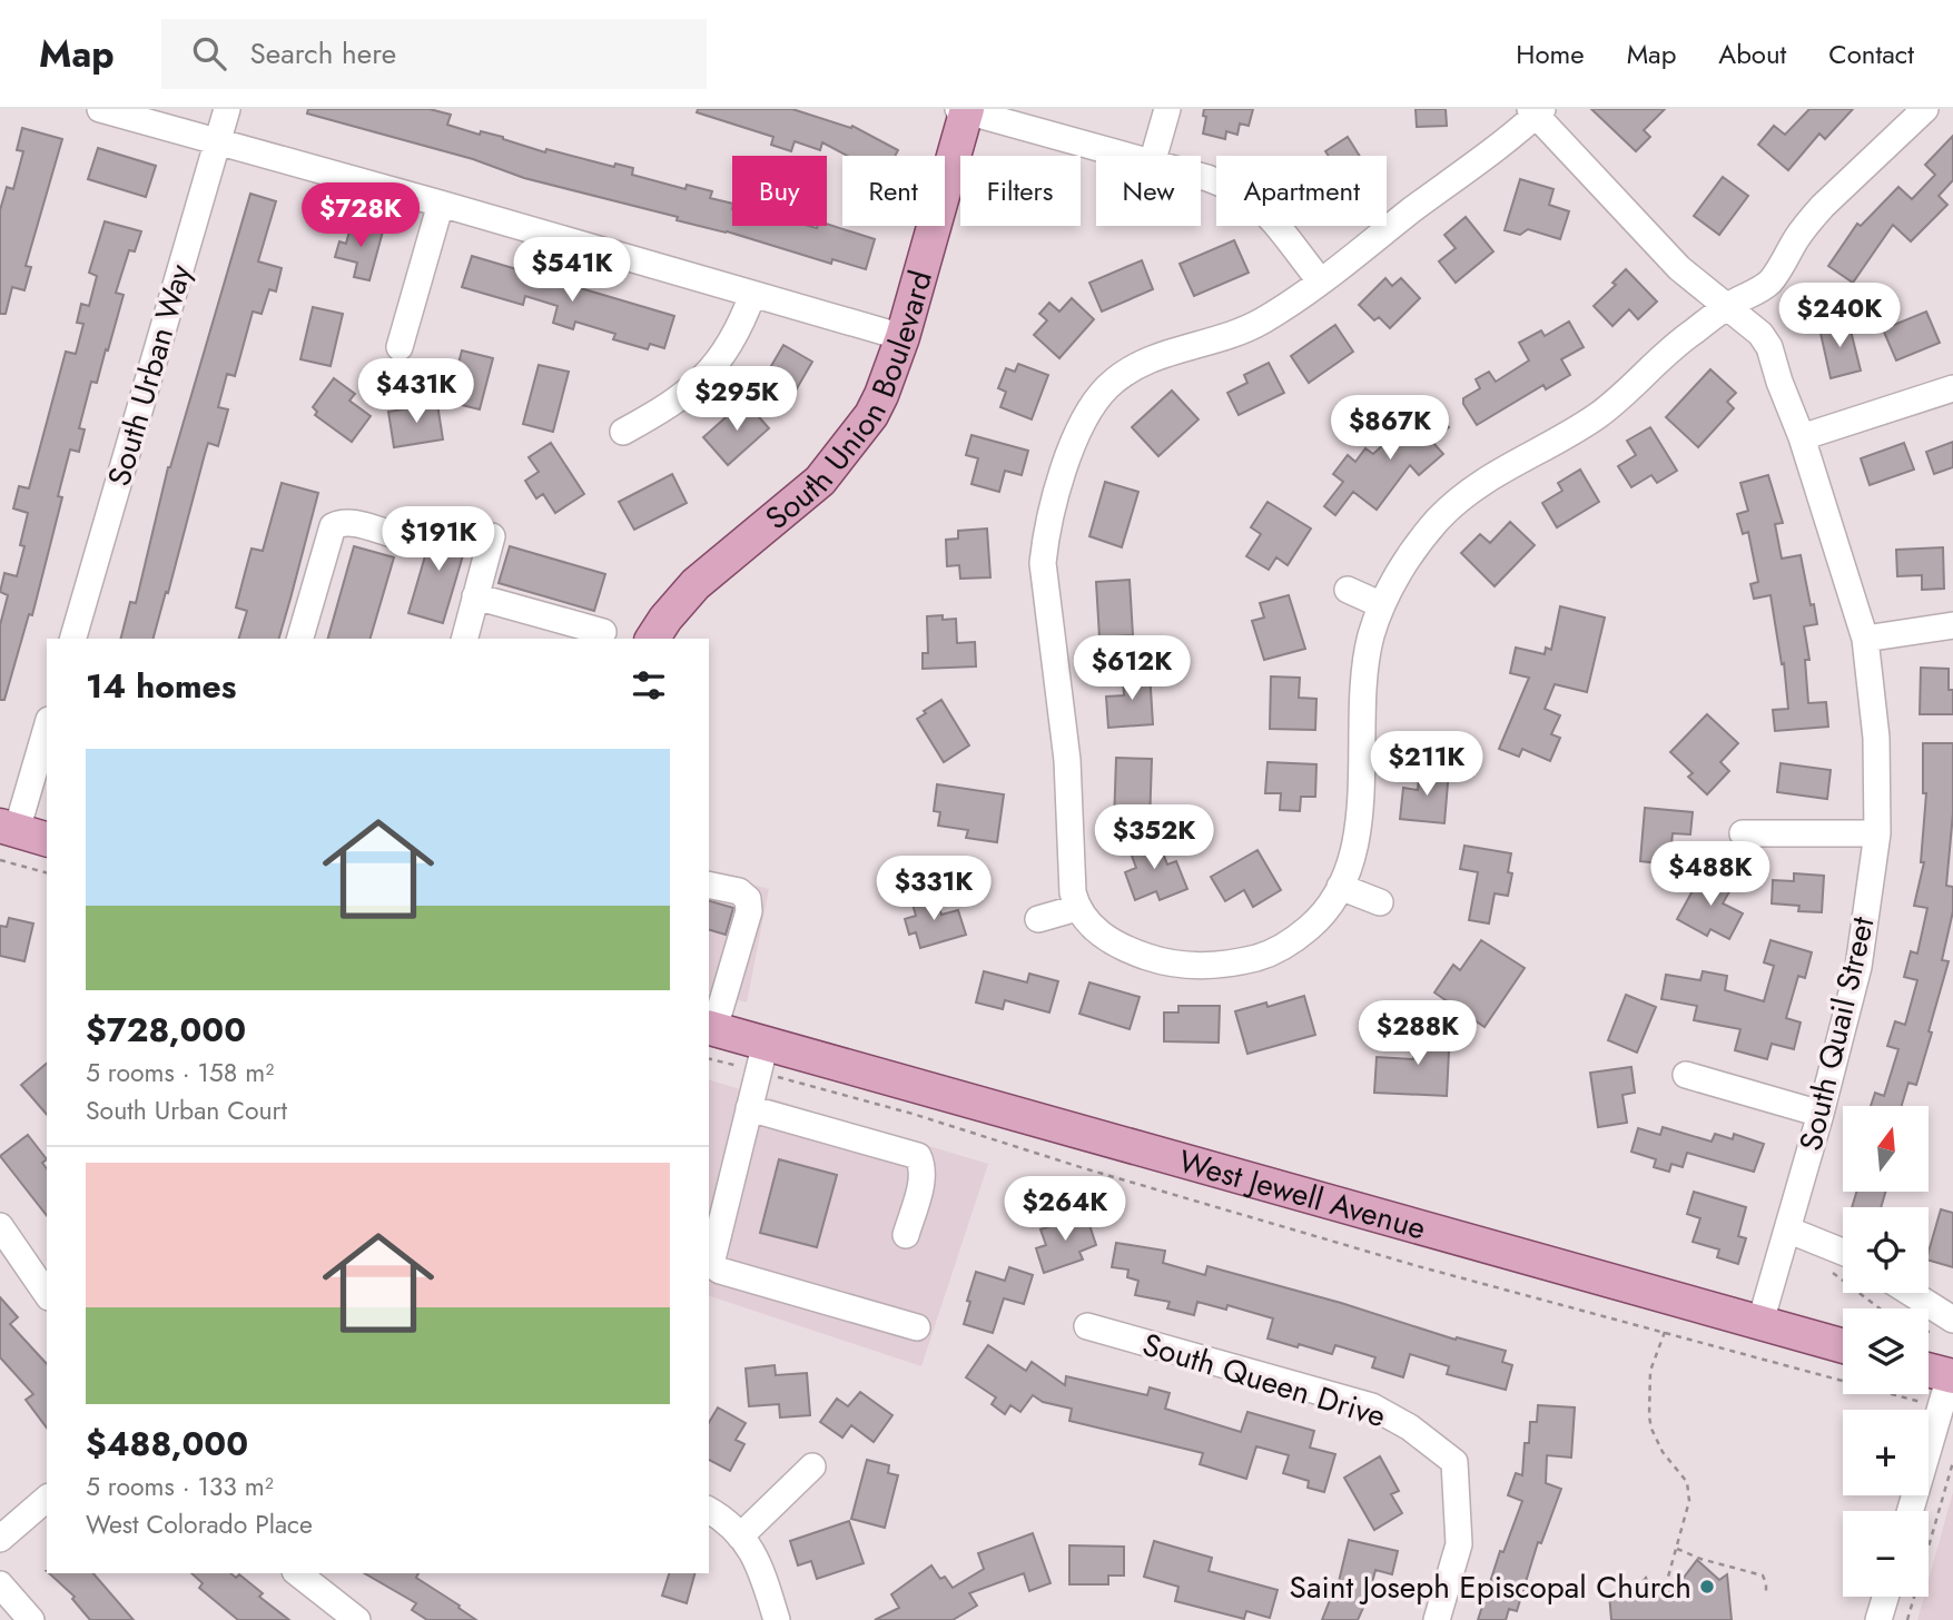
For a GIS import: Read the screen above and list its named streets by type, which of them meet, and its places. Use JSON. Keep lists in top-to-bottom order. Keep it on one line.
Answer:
{"streets":{"main road":["South Union Boulevard","West Jewell Avenue"],"street":["South Urban Way","South Quail Street","South Queen Drive"]},"crossings":[["South Quail Street","West Jewell Avenue"]],"places":["Saint Joseph Episcopal Church"],"north":"top","page":{"header":"Map","search":"Search here","nav":["Home","Map","About","Contact"],"chip":["Buy","Rent","Filters","New","Apartment"],"price":["$728K","$541K","$240K","$431K","$295K","$867K","$191K","$612K","$211K","$352K","$488K","$331K","$288K","$264K"],"heading":"14 homes","list":[{"name":"$728,000","note":"5 rooms · 158 m² · South Urban Court"},{"name":"$488,000","note":"5 rooms · 133 m² · West Colorado Place"}],"map_buttons":["+","−"]}}
